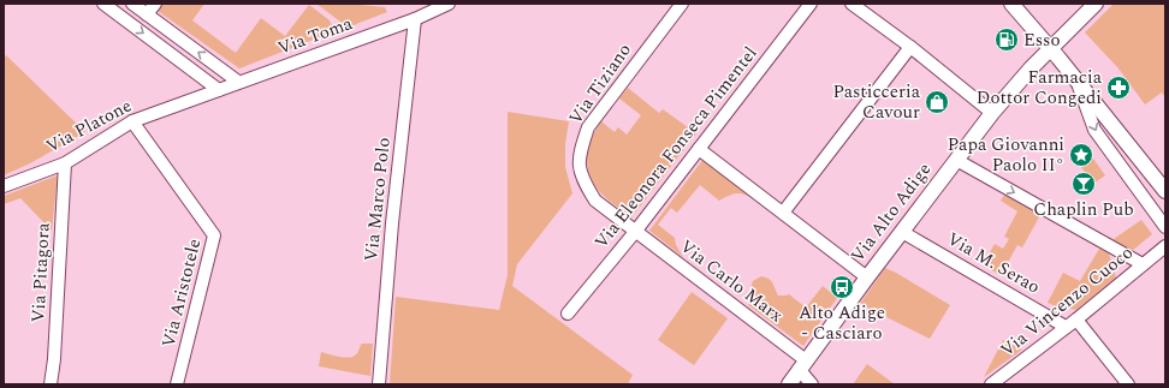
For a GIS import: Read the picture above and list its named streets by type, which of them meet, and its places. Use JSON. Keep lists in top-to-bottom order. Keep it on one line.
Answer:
{"streets":{"street":["Via Toma","Via Tiziano","Via Platone","Via Eleonora Fonseca Pimentel","Via Marco Polo","Via Alto Adige","Via M. Serao","Via Pitagora","Via Carlo Marx","Via Aristotele","Via Vincenzo Cuoco"]},"crossings":[["Via Toma","Via Platone"],["Via Toma","Via Marco Polo"],["Via Tiziano","Via Eleonora Fonseca Pimentel"],["Via Tiziano","Via Carlo Marx"],["Via Platone","Via Pitagora"],["Via Platone","Via Aristotele"],["Via Eleonora Fonseca Pimentel","Via Carlo Marx"],["Via Alto Adige","Via M. Serao"],["Via Alto Adige","Via Carlo Marx"],["Via M. Serao","Via Vincenzo Cuoco"]],"places":{"fuel station":["Esso"],"pharmacy":["Farmacia Dottor Congedi"],"shop":["Pasticceria Cavour"],"place":["Papa Giovanni Paolo II°"],"bar":["Chaplin Pub"],"bus stop":["Alto Adige - Casciaro"]}}
